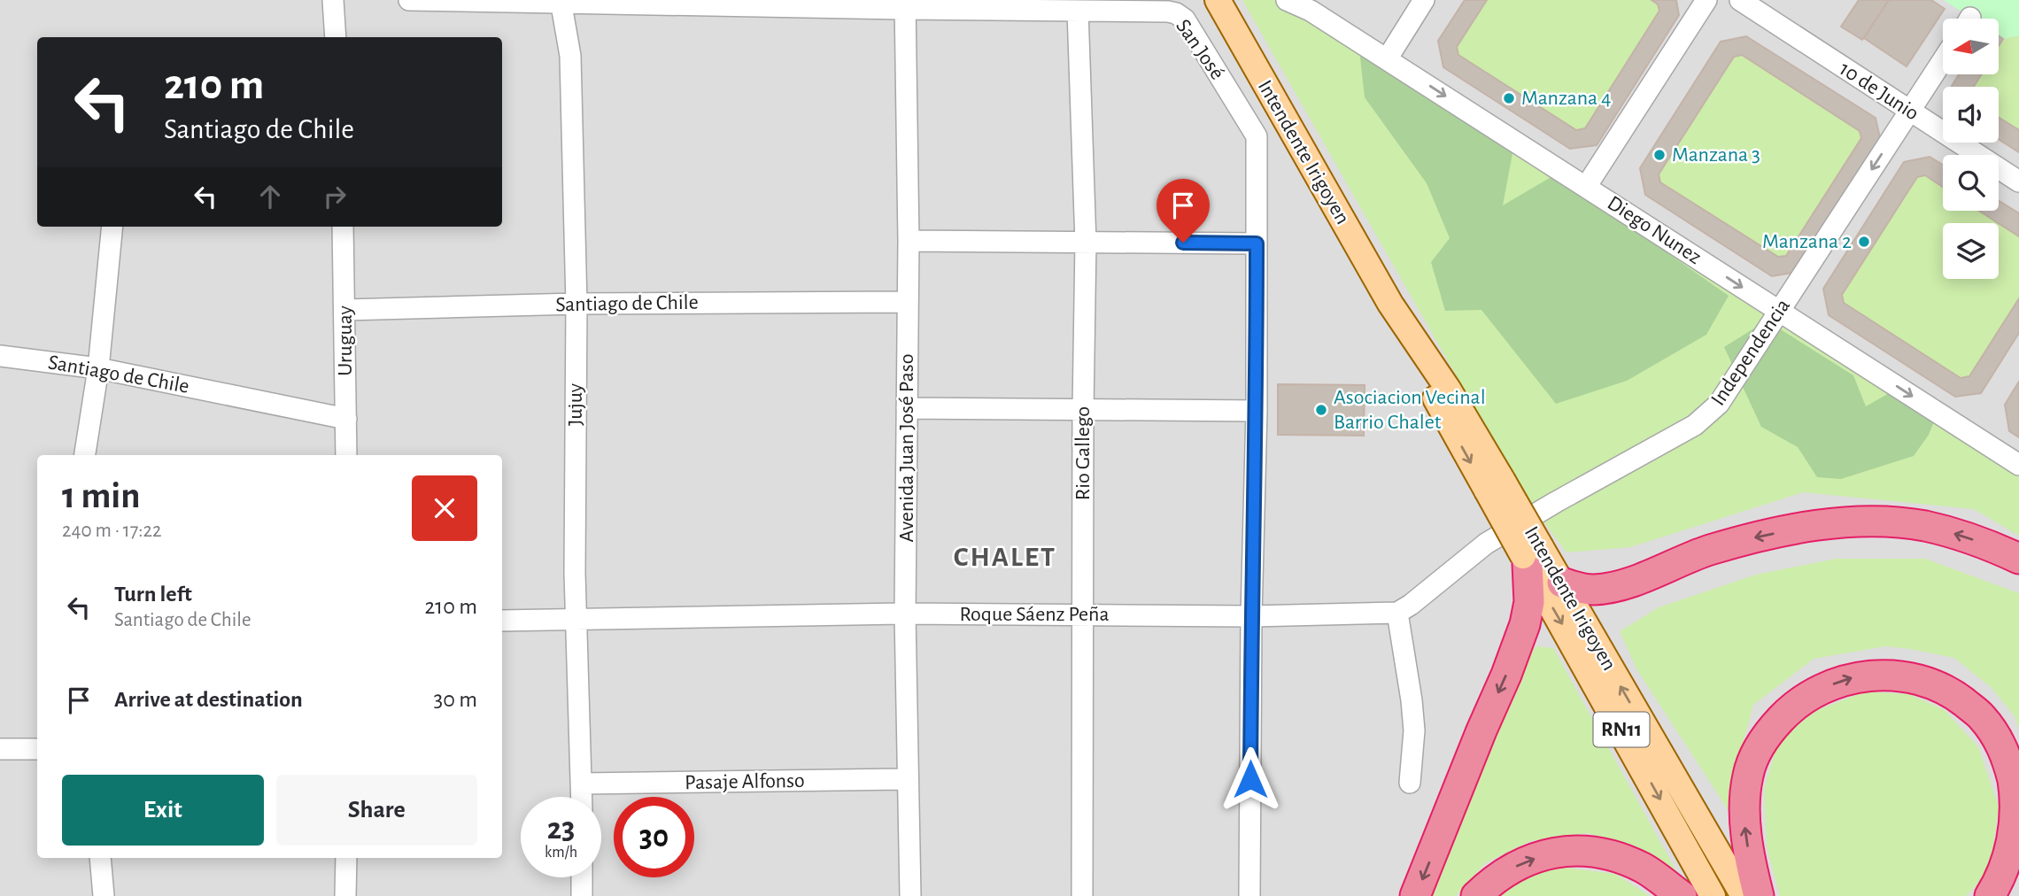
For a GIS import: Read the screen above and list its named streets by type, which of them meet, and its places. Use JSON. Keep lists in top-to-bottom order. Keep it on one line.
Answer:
{"streets":{"main road":["Intendente Irigoyen","RN11"],"street":["San José","10 de Junio","Diego Nunez","Santiago de Chile","Uruguay","Independencia","Jujuy","Avenida Juan José Paso","Rio Gallego","Roque Sáenz Peña","Pasaje Alfonso"]},"crossings":[["San José","Jujuy"],["San José","Avenida Juan José Paso"],["San José","Rio Gallego"],["10 de Junio","Independencia"],["Diego Nunez","Independencia"],["Santiago de Chile","Uruguay"],["Santiago de Chile","Jujuy"],["Santiago de Chile","Avenida Juan José Paso"],["Independencia","Roque Sáenz Peña"],["Jujuy","Roque Sáenz Peña"],["Jujuy","Pasaje Alfonso"],["Avenida Juan José Paso","Roque Sáenz Peña"],["Avenida Juan José Paso","Pasaje Alfonso"],["Rio Gallego","Roque Sáenz Peña"]],"one_way":["Diego Nunez"],"districts":["CHALET"],"places":["Manzana 4","Manzana 3","Manzana 2","Asociacion Vecinal Barrio Chalet"],"north":"left","page":{"turn":["210 m","Santiago de Chile"],"heading":["1 min","240 m · 17:22"],"list":[{"name":"Turn left","note":"Santiago de Chile","value":"210 m"},{"name":"Arrive at destination","value":"30 m"}],"buttons":["Exit","Share"],"speed":"23 km/h","limit":"30"}}
